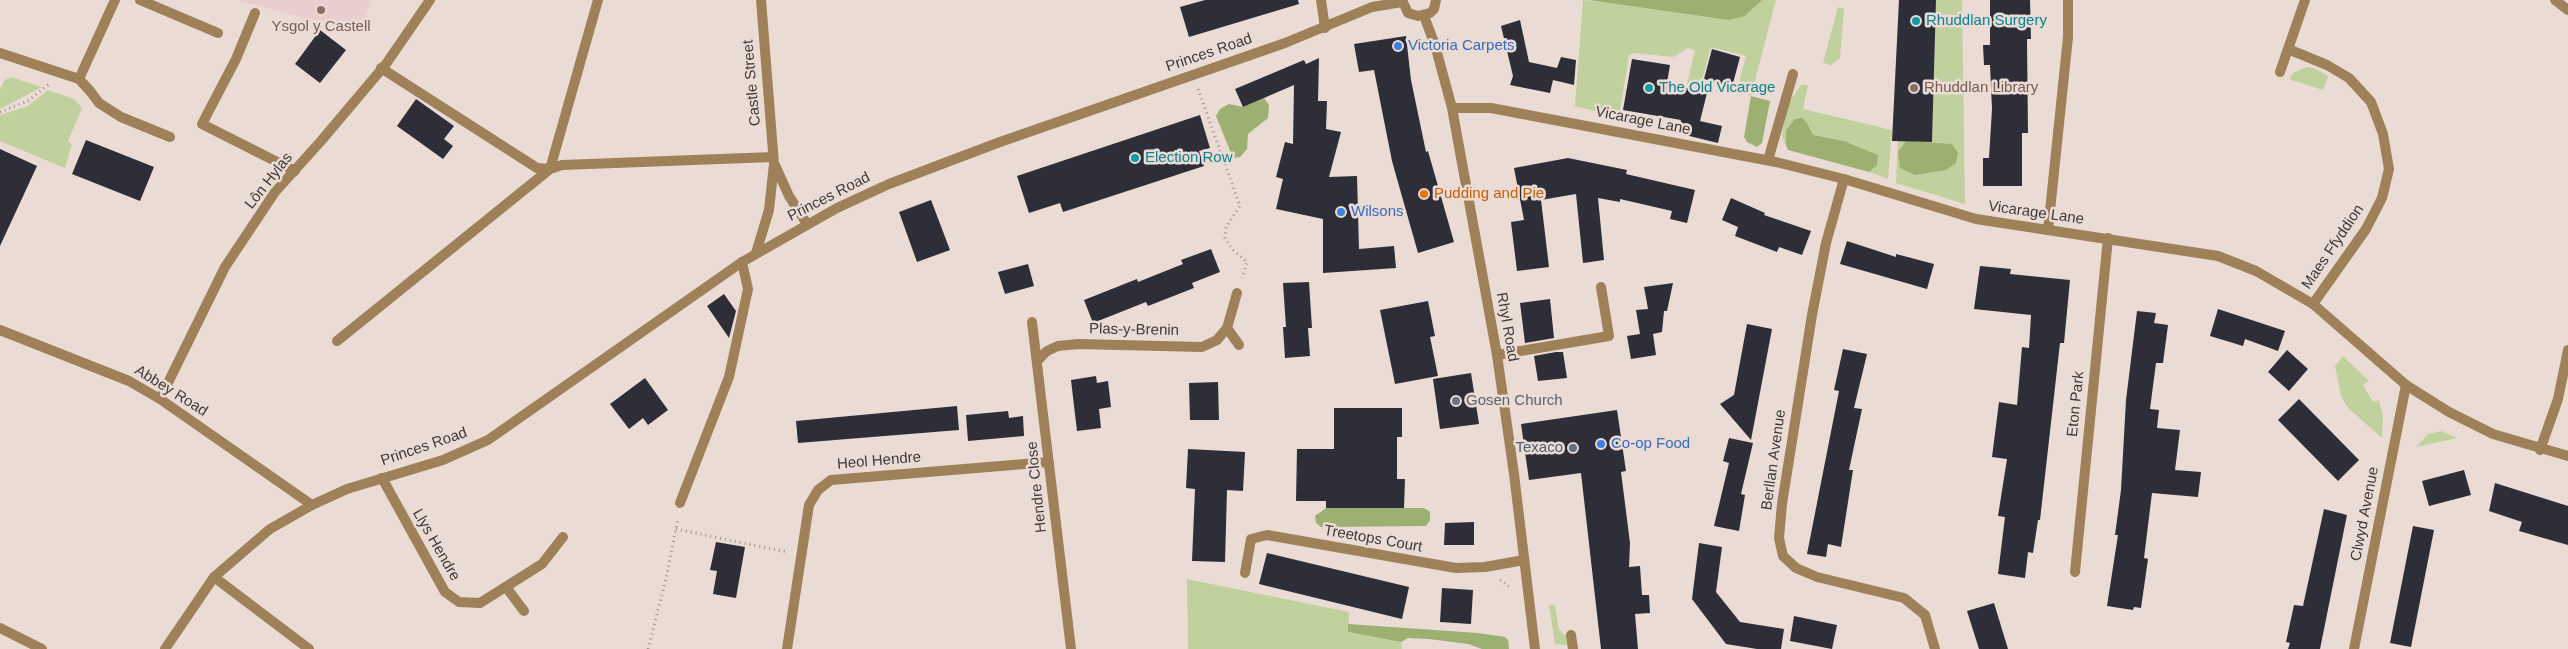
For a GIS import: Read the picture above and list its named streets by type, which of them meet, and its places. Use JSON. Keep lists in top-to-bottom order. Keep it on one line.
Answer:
{"streets":{"street":["Princes Road","Castle Street","Vicarage Lane","Lôn Hylas","Maes Ffyddion","Rhyl Road","Plas-y-Brenin","Abbey Road","Eton Park","Berllan Avenue","Heol Hendre","Hendre Close","Clwyd Avenue","Treetops Court","Llys Hendre"]},"crossings":[["Princes Road","Castle Street"],["Princes Road","Abbey Road"],["Princes Road","Llys Hendre"],["Vicarage Lane","Maes Ffyddion"],["Vicarage Lane","Rhyl Road"],["Vicarage Lane","Eton Park"],["Vicarage Lane","Berllan Avenue"],["Vicarage Lane","Clwyd Avenue"],["Lôn Hylas","Abbey Road"],["Rhyl Road","Treetops Court"],["Plas-y-Brenin","Hendre Close"],["Heol Hendre","Hendre Close"]],"places":["Ysgol y Castell","Rhuddlan Surgery","Victoria Carpets","The Old Vicarage","Rhuddlan Library","Election Row","Pudding and Pie","Wilsons","Gosen Church","Co-op Food","Texaco"]}
